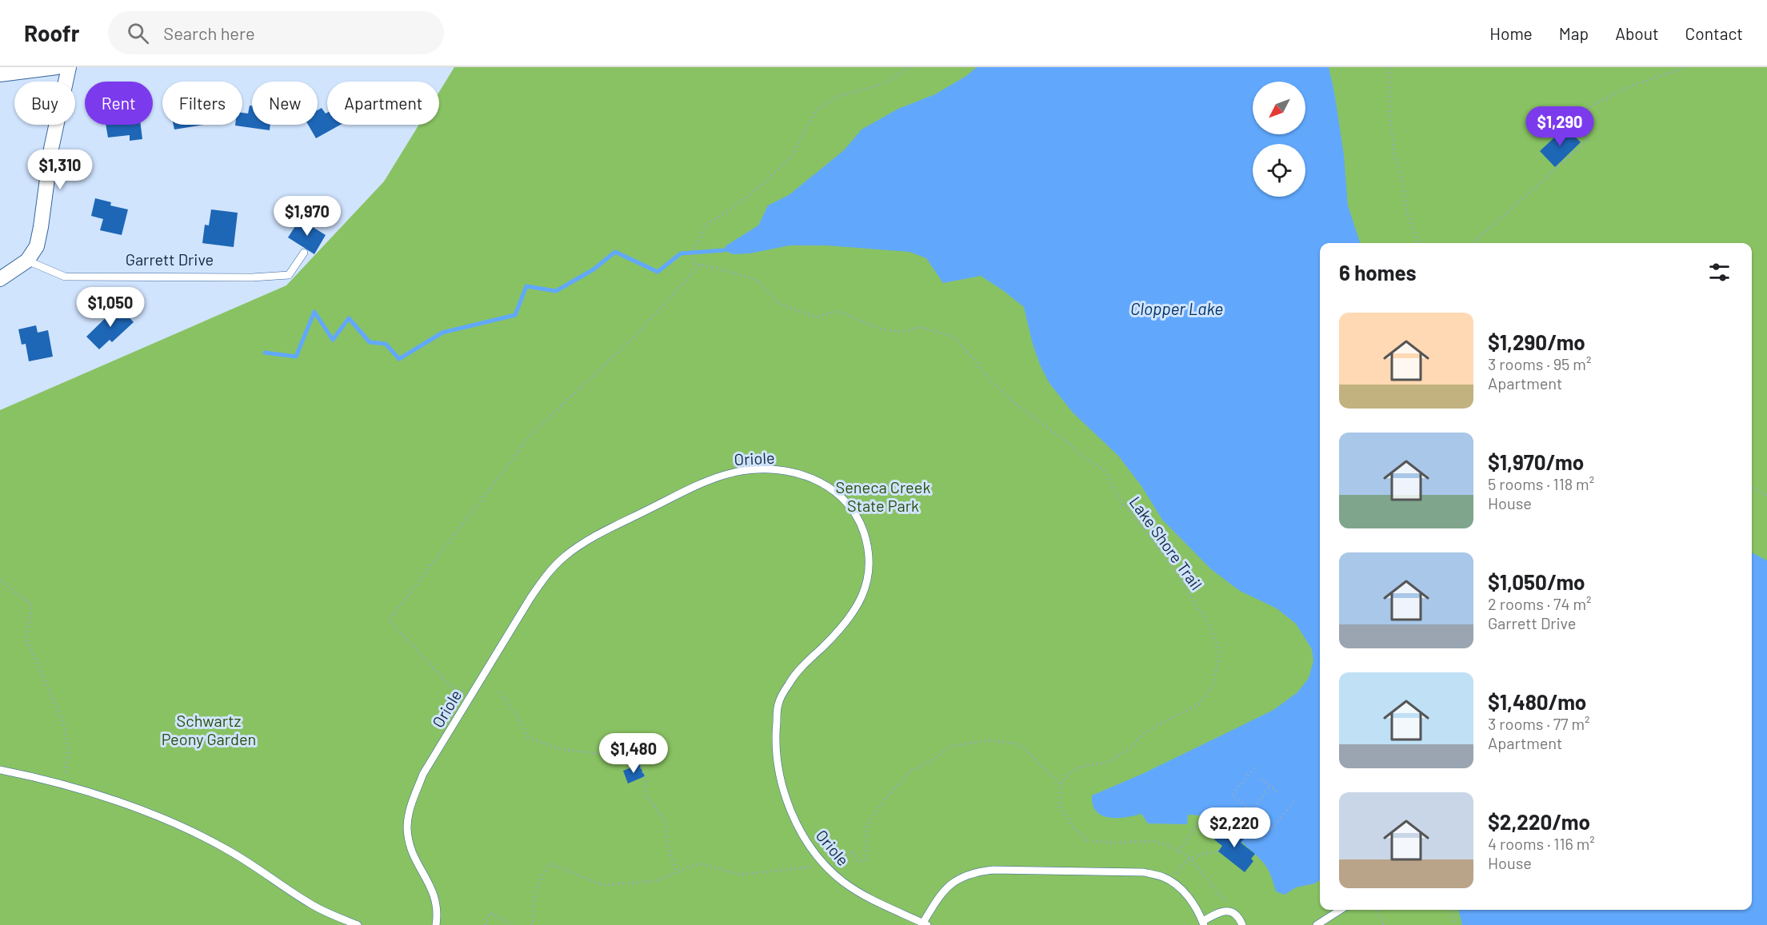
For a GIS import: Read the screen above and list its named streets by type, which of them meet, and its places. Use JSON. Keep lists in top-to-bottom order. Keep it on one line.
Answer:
{"streets":{"lane":["Garrett Drive","Oriole"],"path":["Lake Shore Trail"]},"water":["Clopper Lake"],"parks":["Seneca Creek State Park","Schwartz Peony Garden"],"north":"bottom left","page":{"header":"Roofr","search":"Search here","nav":["Home","Map","About","Contact"],"chip":["Buy","Rent","Filters","New","Apartment"],"price":["$1,290","$1,310","$1,970","$1,050","$1,480","$2,220"],"heading":"6 homes","list":[{"name":"$1,290/mo","note":"3 rooms · 95 m² · Apartment"},{"name":"$1,970/mo","note":"5 rooms · 118 m² · House"},{"name":"$1,050/mo","note":"2 rooms · 74 m² · Garrett Drive"},{"name":"$1,480/mo","note":"3 rooms · 77 m² · Apartment"},{"name":"$2,220/mo","note":"4 rooms · 116 m² · House"}]}}
